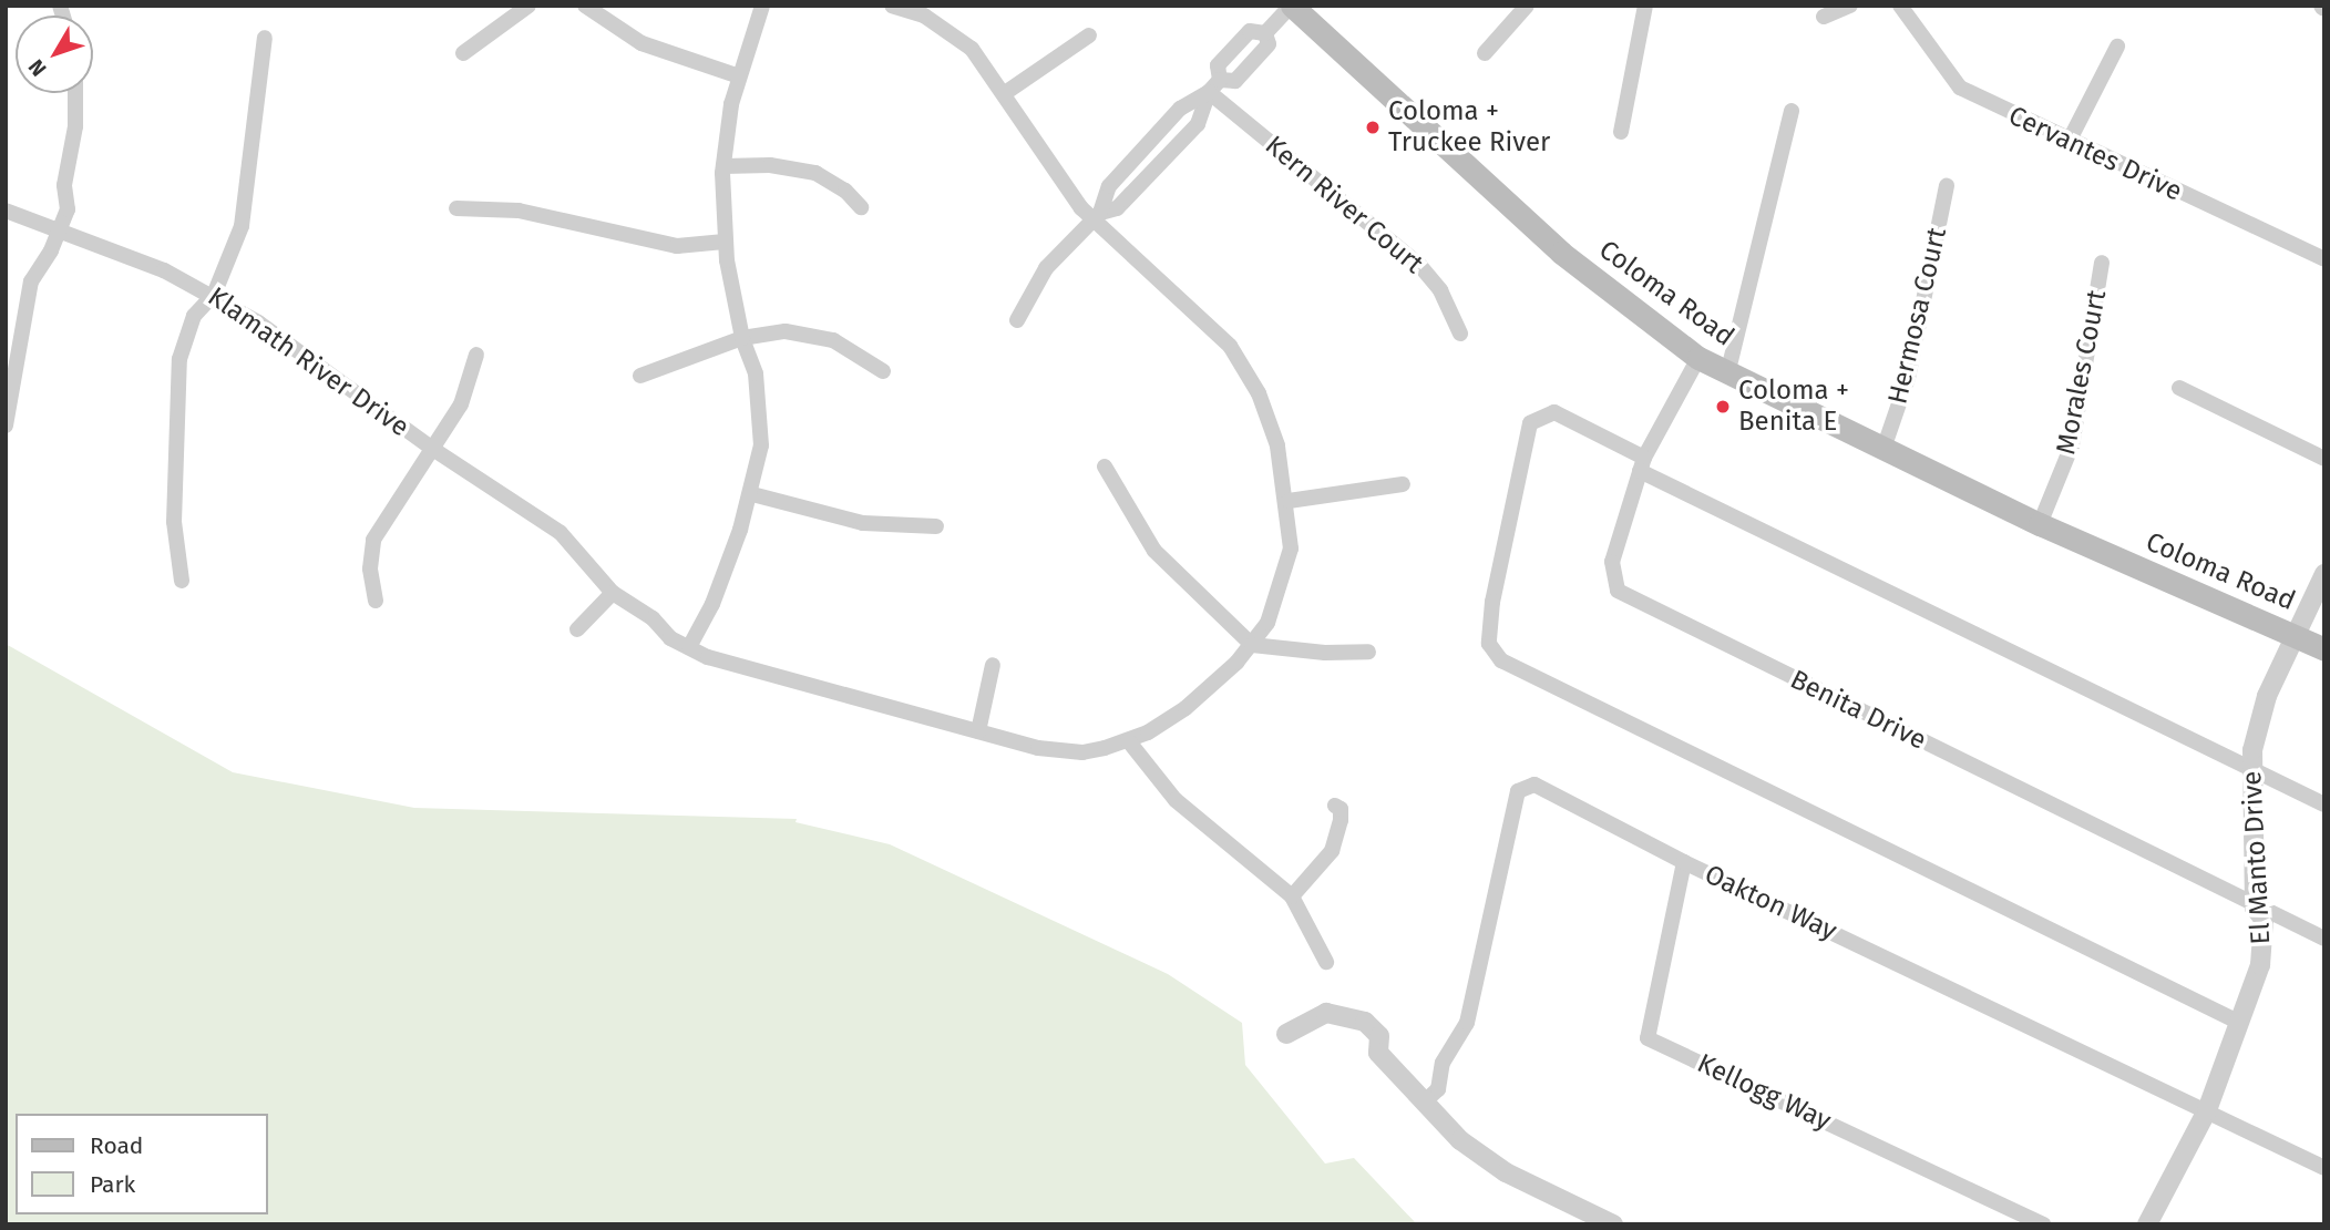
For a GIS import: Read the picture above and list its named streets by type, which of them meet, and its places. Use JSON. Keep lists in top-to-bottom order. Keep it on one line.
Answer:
{"streets":{"main road":["Coloma Road"],"street":["Cervantes Drive","Kern River Court","Hermosa Court","Klamath River Drive","Morales Court","Benita Drive","El Manto Drive","Oakton Way","Kellogg Way"]},"crossings":[["Coloma Road","Hermosa Court"],["Coloma Road","Morales Court"],["Coloma Road","Benita Drive"],["Coloma Road","El Manto Drive"],["Benita Drive","El Manto Drive"],["El Manto Drive","Oakton Way"],["Oakton Way","Kellogg Way"]],"places":["Coloma + Truckee River","Coloma + Benita E"],"legend":["Road","Park"],"north":"bottom left"}
